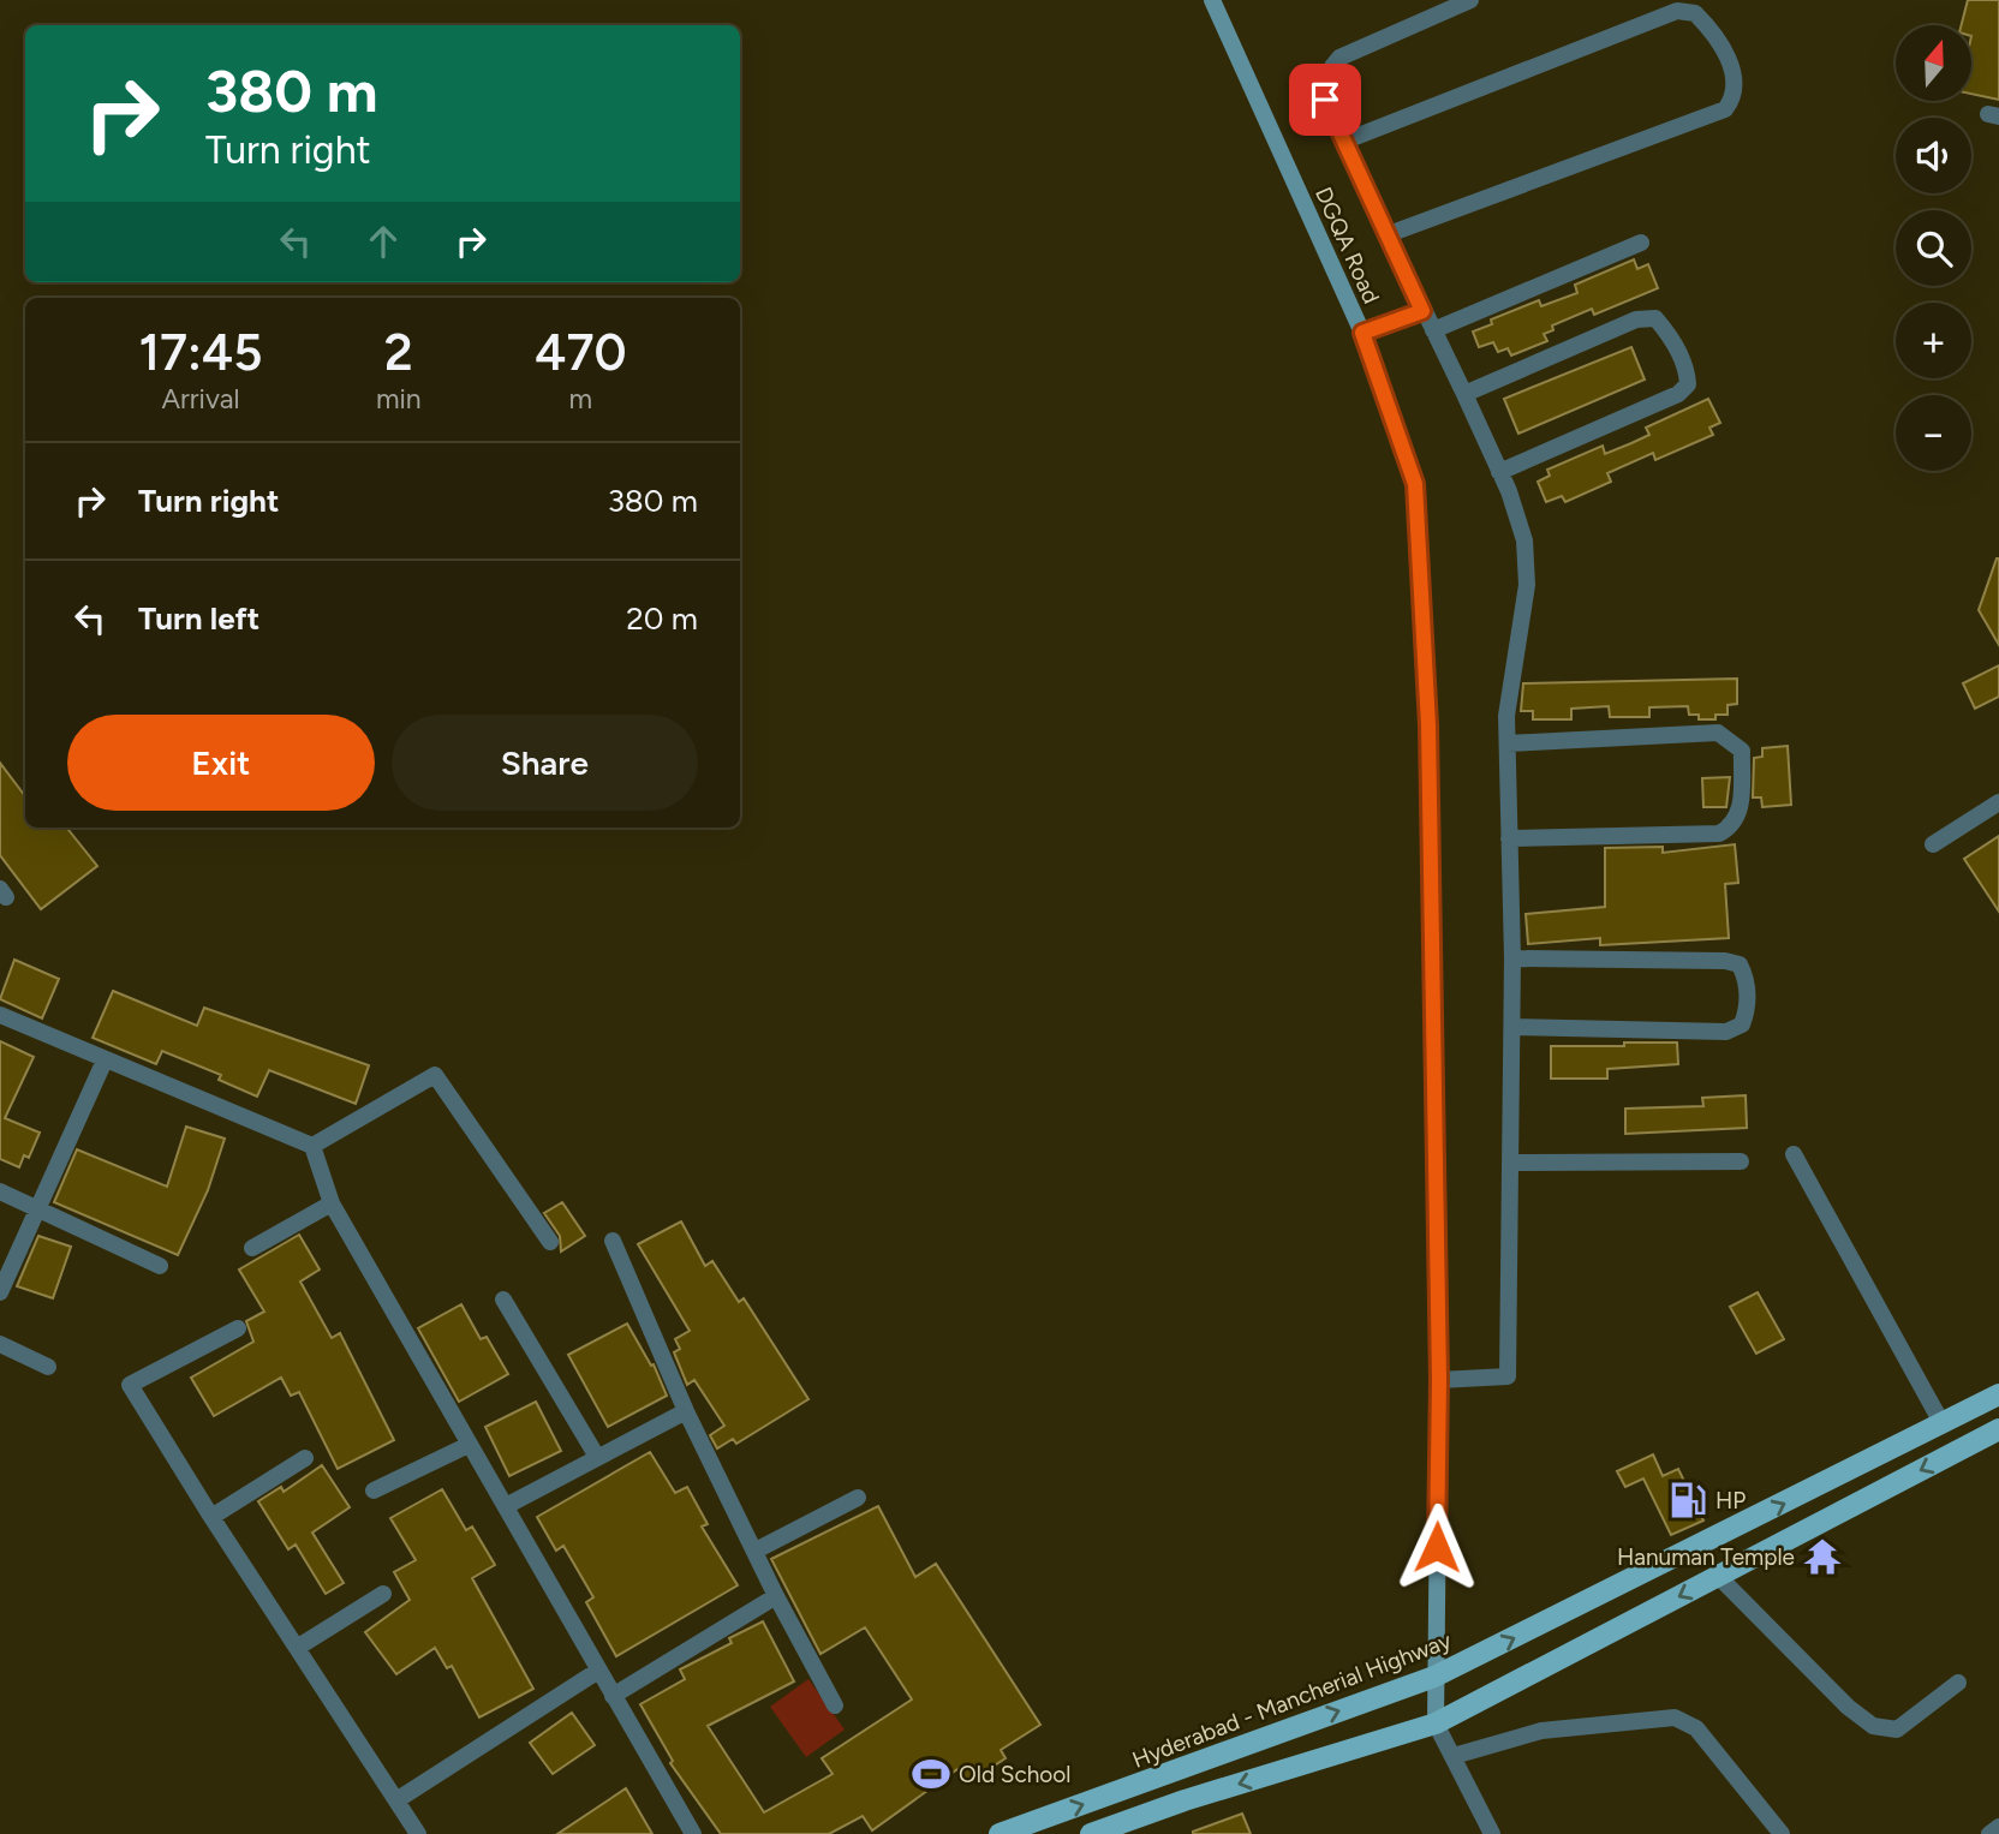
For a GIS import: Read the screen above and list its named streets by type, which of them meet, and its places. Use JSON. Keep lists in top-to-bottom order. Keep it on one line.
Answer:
{"streets":{"main road":["DGQA Road","Hyderabad - Mancherial Highway"]},"crossings":[["DGQA Road","Hyderabad - Mancherial Highway"]],"places":{"fuel station":["HP"],"temple":["Hanuman Temple"],"sports":["Old School"]},"north":"top","page":{"map_buttons":["+","−"],"turn":["380 m","Turn right"],"eta":["17:45","Arrival","2","min","470","m"],"list":[{"name":"Turn right","value":"380 m"},{"name":"Turn left","value":"20 m"}],"buttons":["Exit","Share"]}}
